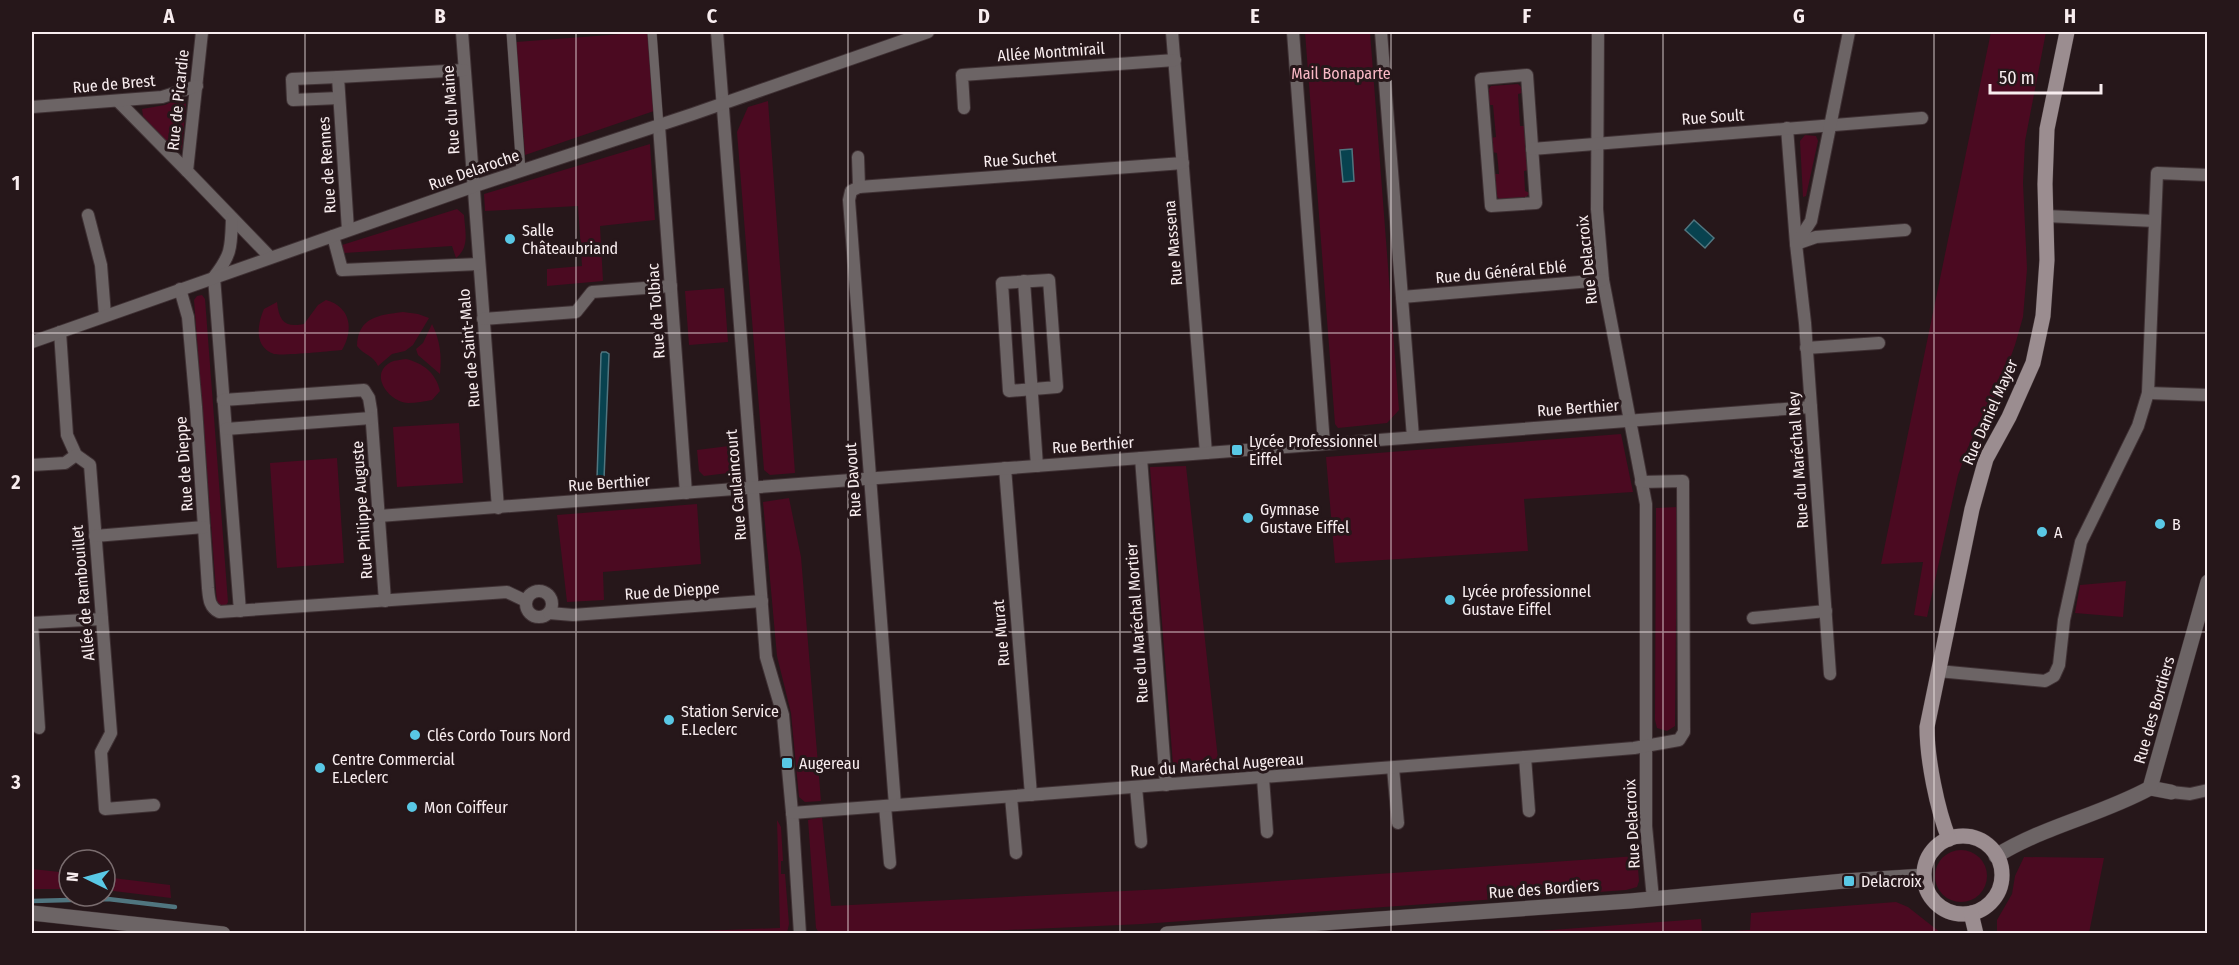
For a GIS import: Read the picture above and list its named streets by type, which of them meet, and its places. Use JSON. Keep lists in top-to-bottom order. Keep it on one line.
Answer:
{"streets":{"main road":["Rue Daniel Mayer"],"street":["Allée Montmirail","Rue de Brest","Rue de Picardie","Rue du Maine","Rue Soult","Rue Suchet","Rue de Rennes","Rue Delaroche","Rue Massena","Rue Delacroix","Rue du Général Eblé","Rue de Tolbiac","Rue de Saint-Malo","Rue Berthier","Rue du Maréchal Ney","Rue de Dieppe","Rue Davout","Rue Caulaincourt","Rue Philippe Auguste","Allée de Rambouillet","Rue du Maréchal Mortier","Rue Murat","Rue des Bordiers","Rue du Maréchal Augereau"]},"crossings":[["Allée Montmirail","Rue Massena"],["Rue de Brest","Rue de Picardie"],["Rue de Picardie","Rue Delaroche"],["Rue du Maine","Rue de Rennes"],["Rue du Maine","Rue Delaroche"],["Rue du Maine","Rue de Saint-Malo"],["Rue Soult","Rue Delacroix"],["Rue Soult","Rue du Maréchal Ney"],["Rue Suchet","Rue Massena"],["Rue Suchet","Rue Davout"],["Rue de Rennes","Rue Delaroche"],["Rue Delaroche","Rue de Tolbiac"],["Rue Delaroche","Rue de Saint-Malo"],["Rue Delaroche","Rue de Dieppe"],["Rue Delaroche","Rue Caulaincourt"],["Rue Delaroche","Allée de Rambouillet"],["Rue Massena","Rue Berthier"],["Rue Delacroix","Rue du Général Eblé"],["Rue Delacroix","Rue Berthier"],["Rue Delacroix","Rue des Bordiers"],["Rue Delacroix","Rue du Maréchal Augereau"],["Rue de Tolbiac","Rue Berthier"],["Rue de Saint-Malo","Rue Berthier"],["Rue Berthier","Rue du Maréchal Ney"],["Rue Berthier","Rue Davout"],["Rue Berthier","Rue Caulaincourt"],["Rue Berthier","Rue Philippe Auguste"],["Rue Berthier","Rue du Maréchal Mortier"],["Rue Berthier","Rue Murat"],["Rue Daniel Mayer","Rue des Bordiers"],["Rue de Dieppe","Rue Caulaincourt"],["Rue de Dieppe","Rue Philippe Auguste"],["Rue Davout","Rue du Maréchal Augereau"],["Rue Caulaincourt","Rue du Maréchal Augereau"],["Rue du Maréchal Mortier","Rue du Maréchal Augereau"],["Rue Murat","Rue du Maréchal Augereau"]],"parks":["Mail Bonaparte"],"places":{"other":["Salle Châteaubriand","Gymnase Gustave Eiffel","B","A","Lycée professionnel Gustave Eiffel","Station Service E.Leclerc","Clés Cordo Tours Nord","Centre Commercial E.Leclerc","Mon Coiffeur"],"transit":["Lycée Professionnel Eiffel","Augereau","Delacroix"]},"scale_bar":"50 m","north":"left","grid":{"columns":["A","B","C","D","E","F","G","H"],"rows":["1","2","3"]}}
